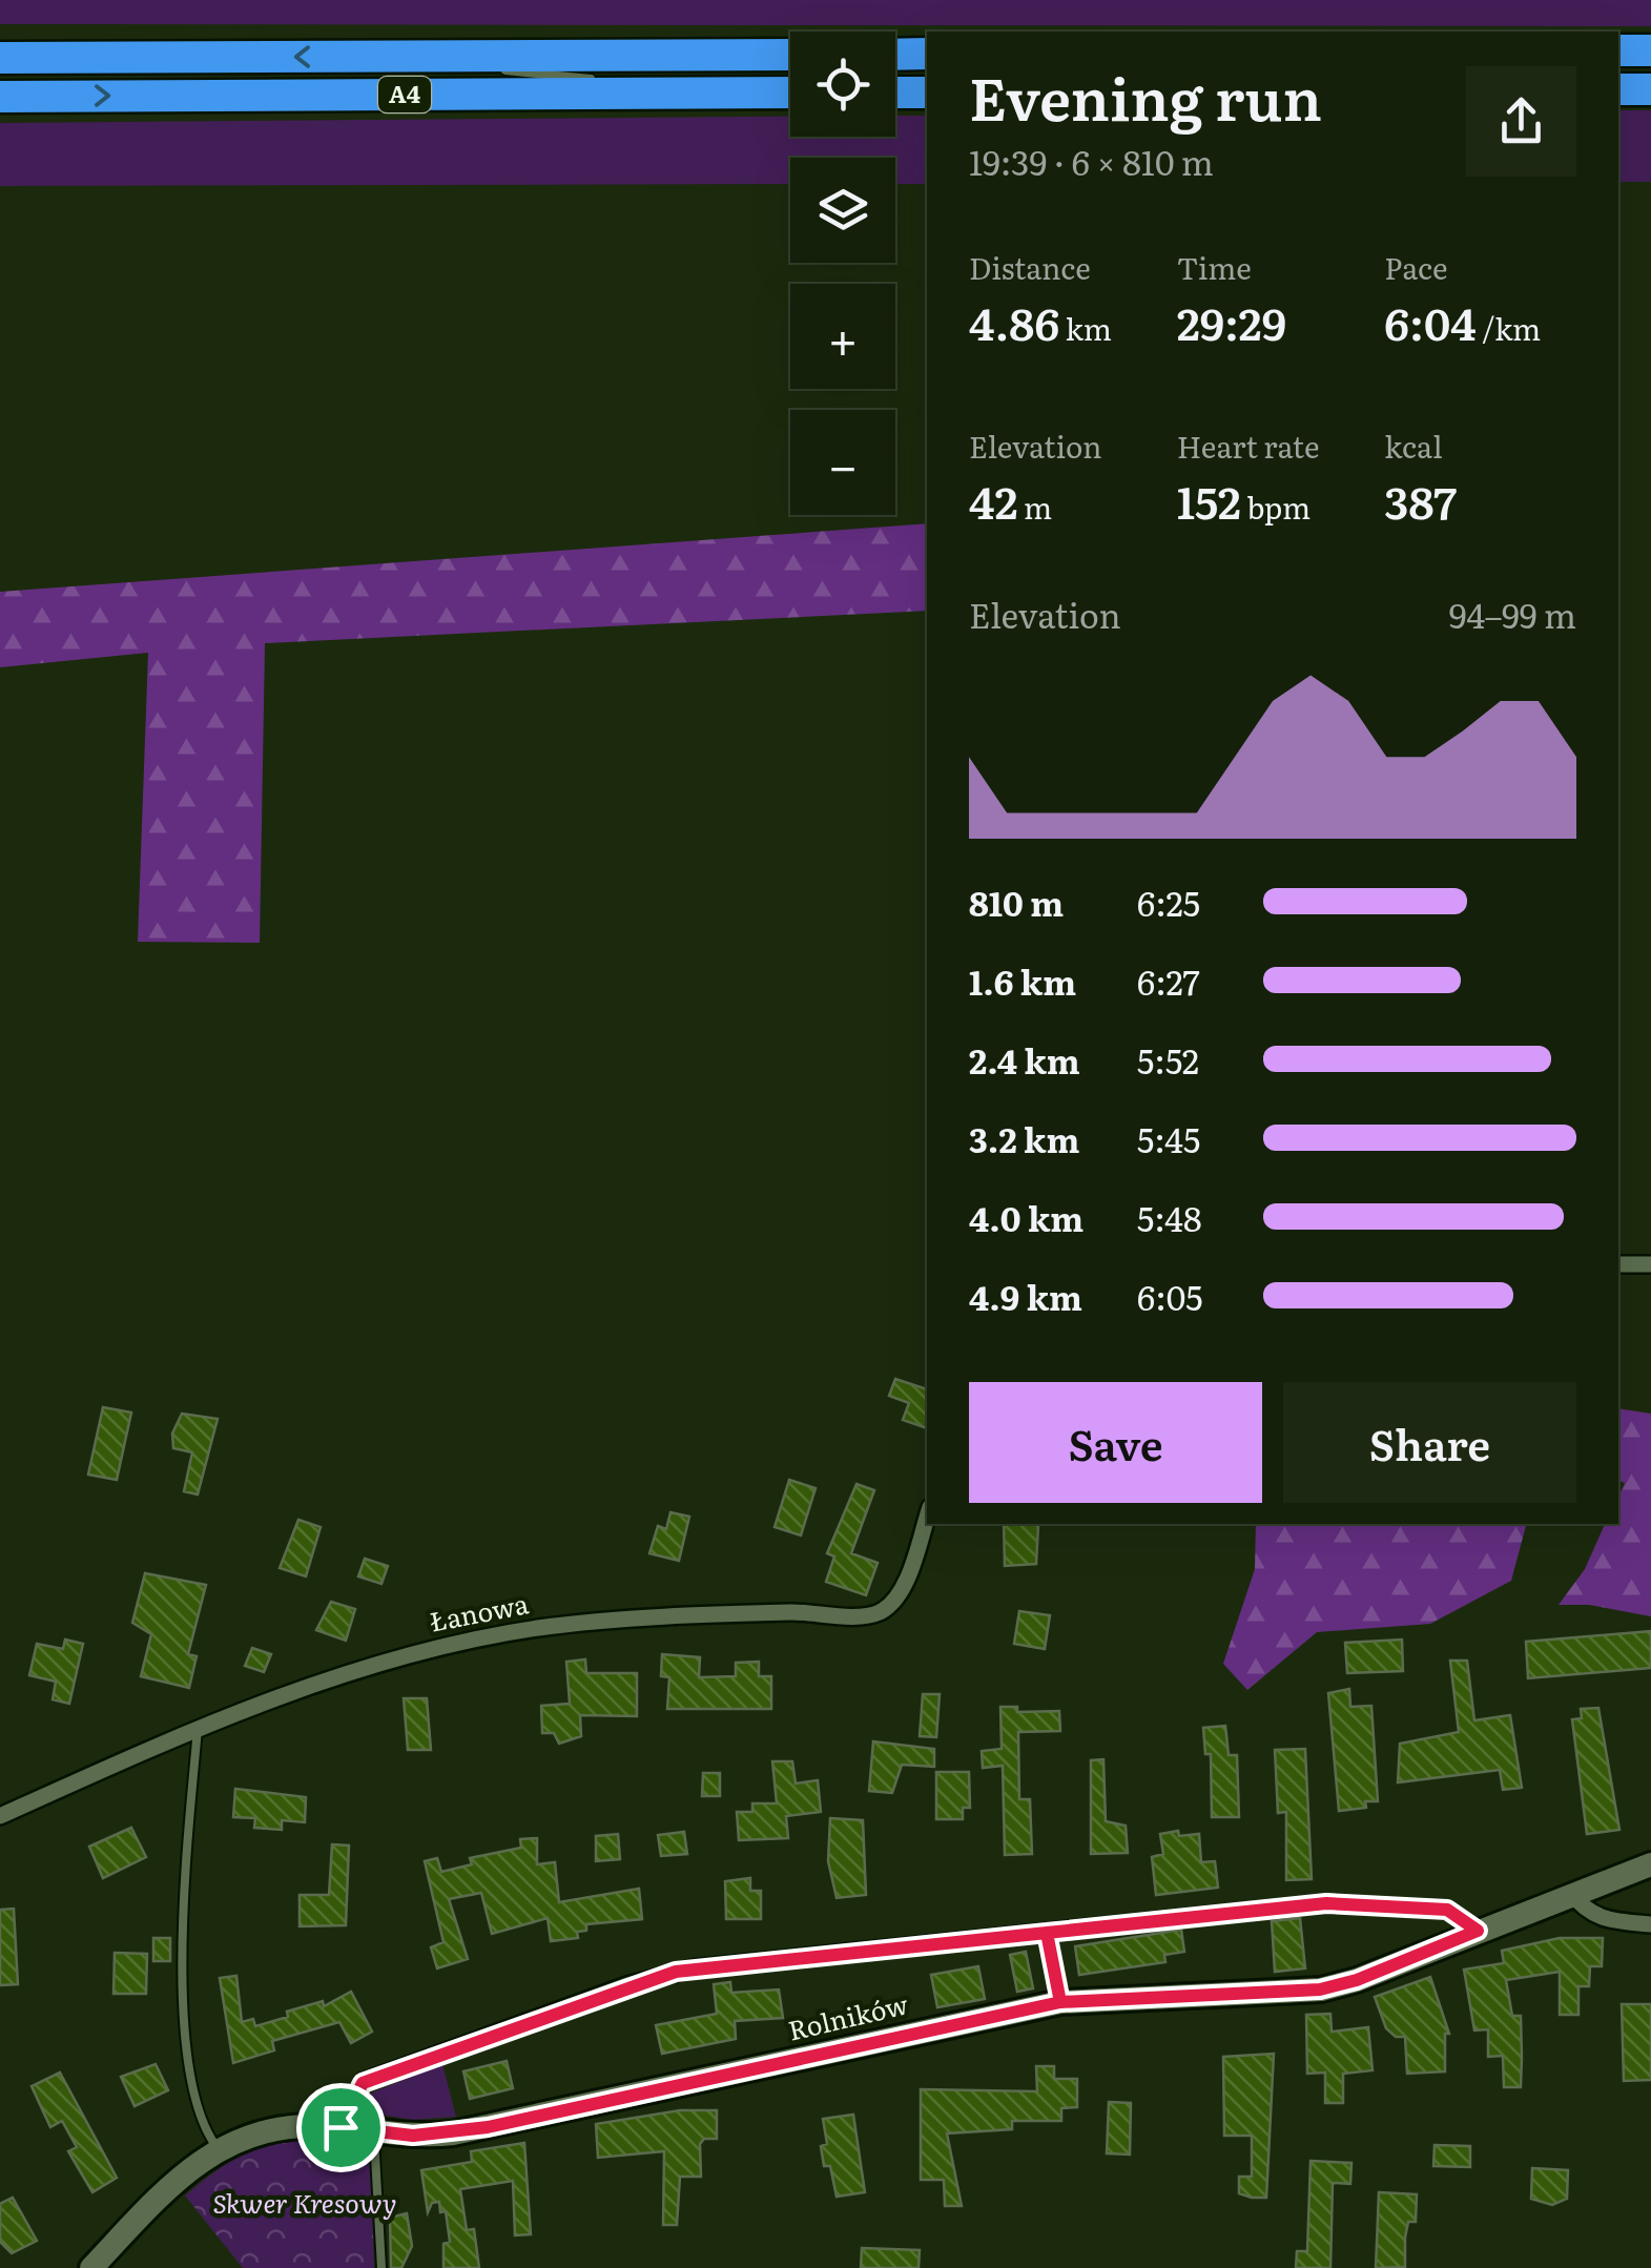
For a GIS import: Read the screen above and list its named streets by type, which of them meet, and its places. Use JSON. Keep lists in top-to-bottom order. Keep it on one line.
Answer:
{"streets":{"highway":["A4"],"street":["Łanowa","Rolników"]},"parks":["Skwer Kresowy"],"page":{"map_buttons":["+","−"],"heading":["Evening run","19:39 · 6 × 810 m"],"stats":[["Distance","4.86 km"],["Time","29:29"],["Pace","6:04 /km"],["Elevation","42 m"],["Heart rate","152 bpm"],["kcal","387"]],"chart":["Elevation","94–99 m"],"list":[{"name":"810 m","note":"6:25"},{"name":"1.6 km","note":"6:27"},{"name":"2.4 km","note":"5:52"},{"name":"3.2 km","note":"5:45"},{"name":"4.0 km","note":"5:48"},{"name":"4.9 km","note":"6:05"}],"buttons":["Save","Share"]}}
